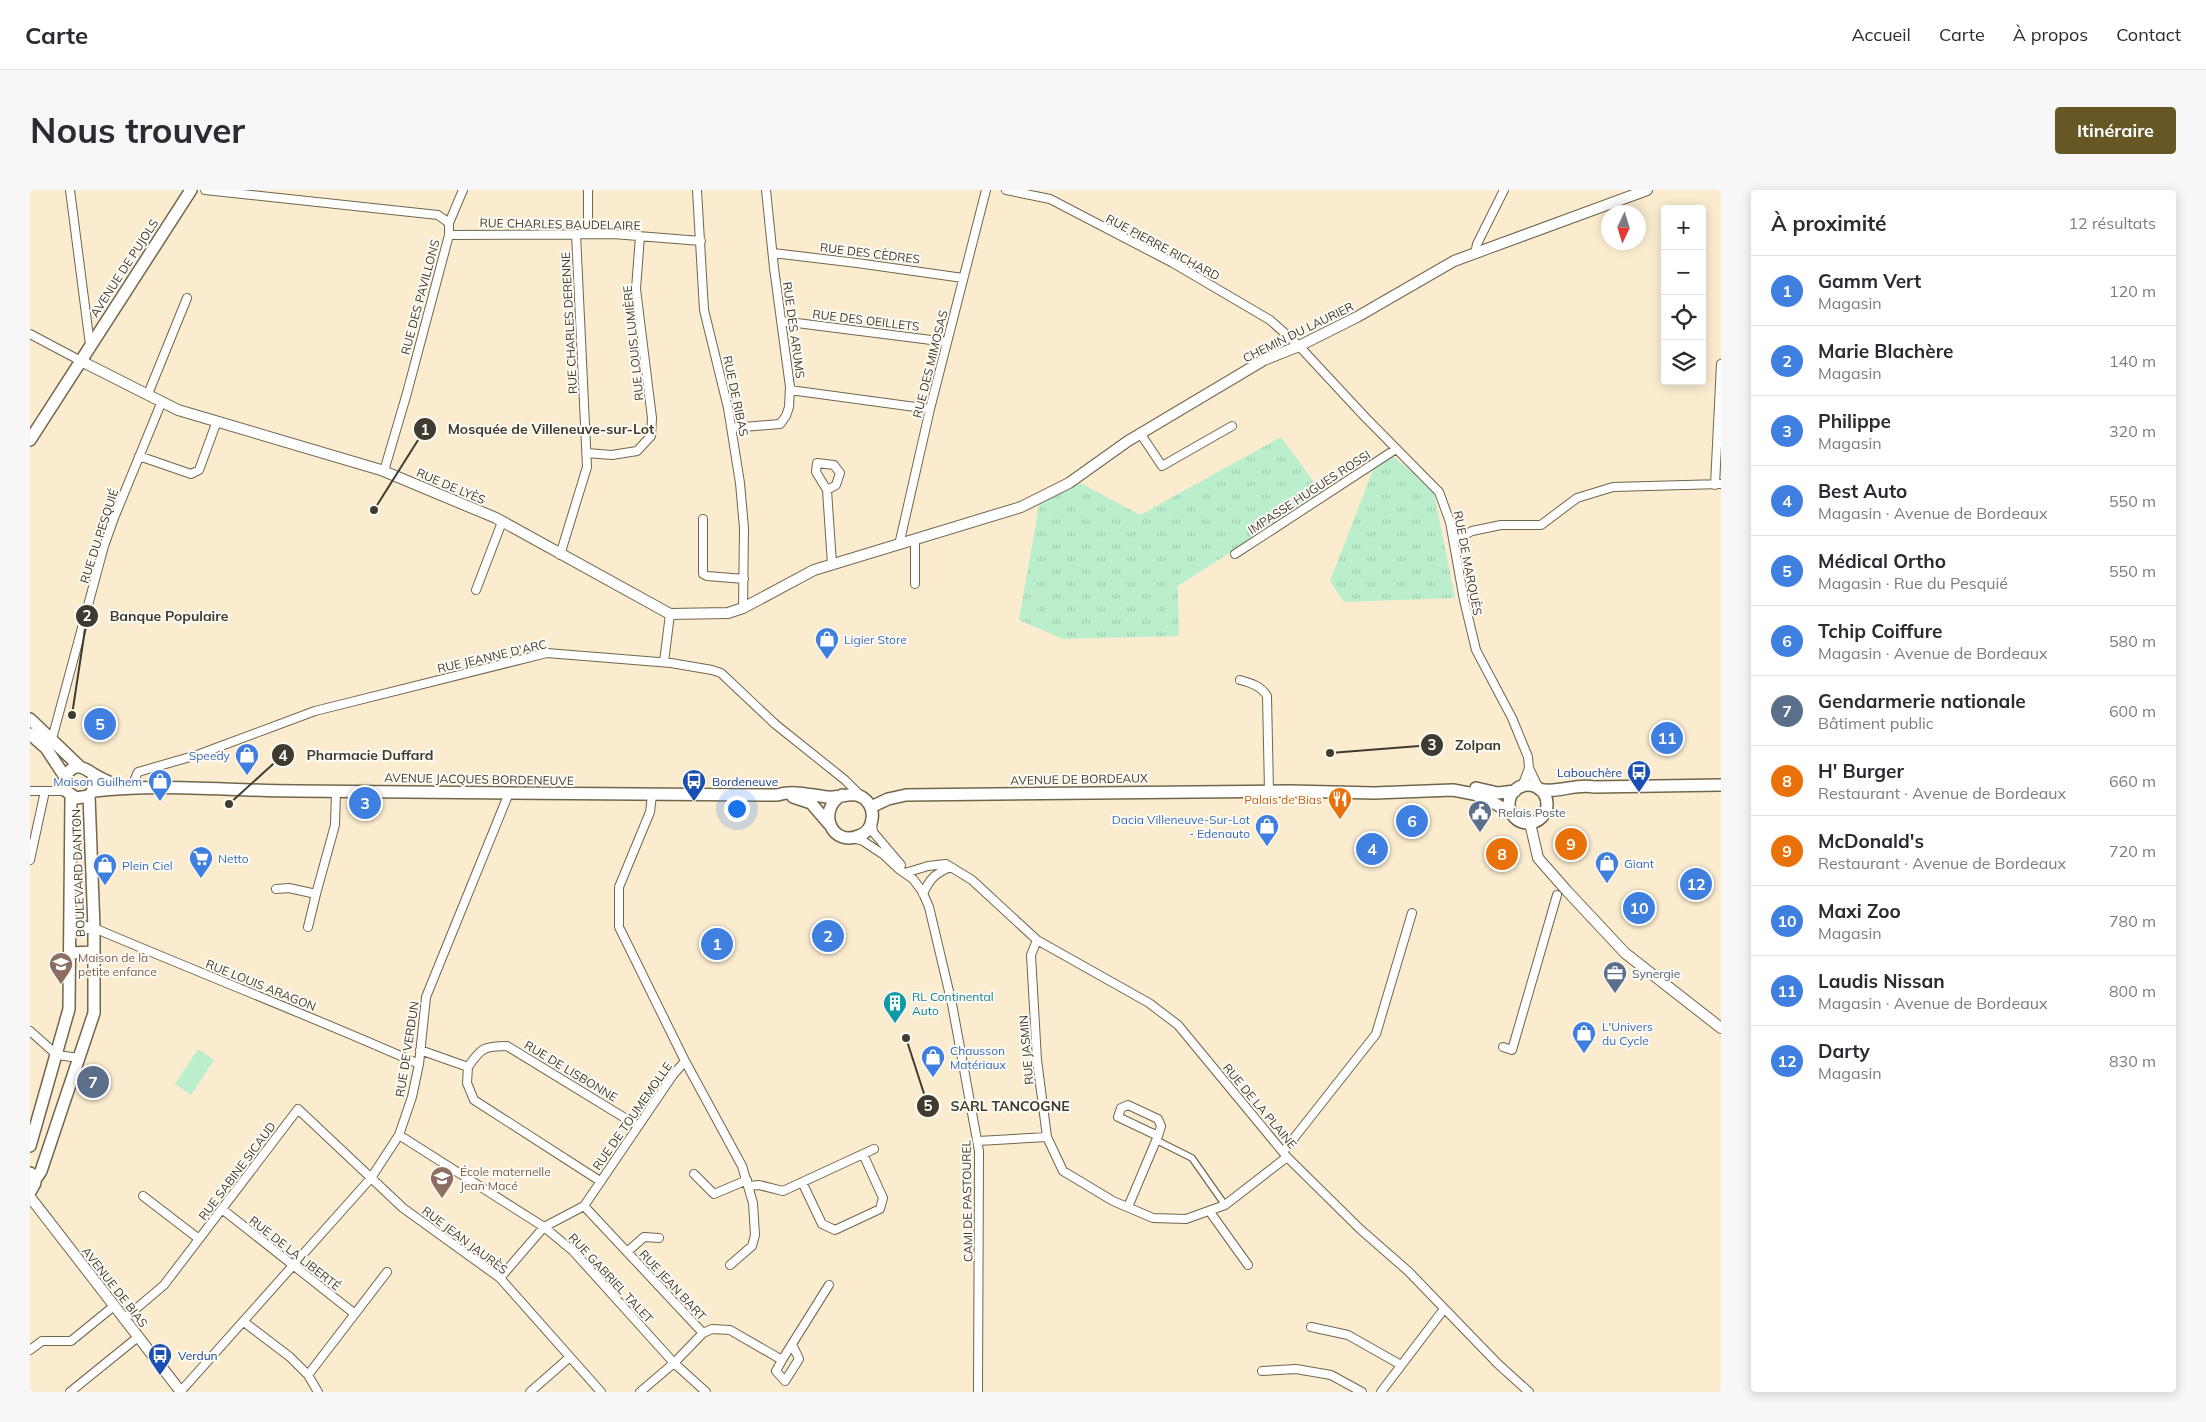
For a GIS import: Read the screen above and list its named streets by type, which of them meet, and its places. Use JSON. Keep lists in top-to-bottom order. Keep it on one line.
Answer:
{"streets":{"main road":["AVENUE DE PUJOLS","AVENUE JACQUES BORDENEUVE","AVENUE DE BORDEAUX","BOULEVARD DANTON"],"street":["RUE CHARLES BAUDELAIRE","RUE PIERRE RICHARD","RUE DES CÈDRES","RUE DES PAVILLONS","RUE DES OEILLETS","RUE CHARLES DERENNE","RUE DES ARUMS","CHEMIN DU LAURIER","RUE LOUIS LUMIÈRE","RUE DES MIMOSAS","RUE DE RIBAS","RUE DE LYÈS","IMPASSE HUGUES ROSSI","RUE DU PESQUIÉ","RUE DE MARQUÈS","RUE JEANNE D'ARC","RUE LOUIS ARAGON","RUE DE VERDUN","RUE JASMIN","RUE DE LISBONNE","RUE DE LA PLAINE","RUE DE TOUMEMOLLE","RUE SABINE SICAUD","CAMI DE PASTOUREL","RUE JEAN JAURÈS","RUE DE LA LIBERTÉ","RUE GABRIEL TALET","RUE JEAN BART","AVENUE DE BIAS"]},"crossings":[["RUE CHARLES BAUDELAIRE","RUE DES PAVILLONS"],["RUE CHARLES BAUDELAIRE","RUE CHARLES DERENNE"],["RUE CHARLES BAUDELAIRE","RUE LOUIS LUMIÈRE"],["RUE CHARLES BAUDELAIRE","RUE DE RIBAS"],["RUE PIERRE RICHARD","CHEMIN DU LAURIER"],["RUE PIERRE RICHARD","RUE DE MARQUÈS"],["RUE DES CÈDRES","RUE DES ARUMS"],["RUE DES CÈDRES","RUE DES MIMOSAS"],["AVENUE DE PUJOLS","RUE DE LYÈS"],["RUE DES PAVILLONS","RUE DE LYÈS"],["RUE DES OEILLETS","RUE DES ARUMS"],["RUE DES OEILLETS","RUE DES MIMOSAS"],["RUE CHARLES DERENNE","RUE LOUIS LUMIÈRE"],["RUE CHARLES DERENNE","RUE DE LYÈS"],["RUE DES ARUMS","RUE DE RIBAS"],["CHEMIN DU LAURIER","RUE DES MIMOSAS"],["CHEMIN DU LAURIER","RUE DE RIBAS"],["CHEMIN DU LAURIER","RUE DE LYÈS"],["CHEMIN DU LAURIER","RUE DE MARQUÈS"],["RUE DE LYÈS","RUE DU PESQUIÉ"],["IMPASSE HUGUES ROSSI","RUE DE MARQUÈS"],["RUE DE MARQUÈS","AVENUE DE BORDEAUX"],["RUE JEANNE D'ARC","AVENUE JACQUES BORDENEUVE"],["RUE JEANNE D'ARC","AVENUE DE BORDEAUX"],["RUE JEANNE D'ARC","CAMI DE PASTOUREL"],["AVENUE JACQUES BORDENEUVE","AVENUE DE BORDEAUX"],["AVENUE JACQUES BORDENEUVE","BOULEVARD DANTON"],["AVENUE JACQUES BORDENEUVE","RUE DE VERDUN"],["AVENUE JACQUES BORDENEUVE","RUE DE TOUMEMOLLE"],["AVENUE JACQUES BORDENEUVE","CAMI DE PASTOUREL"],["AVENUE DE BORDEAUX","CAMI DE PASTOUREL"],["BOULEVARD DANTON","RUE LOUIS ARAGON"],["RUE LOUIS ARAGON","RUE DE VERDUN"],["RUE DE VERDUN","RUE SABINE SICAUD"],["RUE DE VERDUN","RUE JEAN JAURÈS"],["RUE DE VERDUN","RUE DE LA LIBERTÉ"],["RUE DE VERDUN","RUE GABRIEL TALET"],["RUE DE VERDUN","AVENUE DE BIAS"],["RUE JASMIN","RUE DE LA PLAINE"],["RUE DE LISBONNE","RUE DE TOUMEMOLLE"],["RUE DE TOUMEMOLLE","RUE JEAN JAURÈS"],["RUE DE TOUMEMOLLE","RUE GABRIEL TALET"],["RUE DE TOUMEMOLLE","RUE JEAN BART"],["RUE SABINE SICAUD","RUE JEAN JAURÈS"],["RUE SABINE SICAUD","RUE DE LA LIBERTÉ"],["RUE SABINE SICAUD","AVENUE DE BIAS"]],"places":{"other":["Mosquée de Villeneuve-sur-Lot","Banque Populaire","Zolpan","Pharmacie Duffard","SARL TANCOGNE"],"shop":["Ligier Store","Speedy","Maison Guilhem","Dacia Villeneuve-Sur-Lot - Edenauto","Giant","Plein Ciel","L'Univers du Cycle","Chausson Matériaux"],"bus stop":["Labouchère","Bordeneuve","Verdun"],"restaurant":["Palais de Bias"],"public building":["Relais Poste"],"supermarket":["Netto"],"school or university":["Maison de la petite enfance","École maternelle Jean Macé"],"office":["Synergie"],"building":["RL Continental Auto"]},"north":"bottom","page":{"header":"Carte","nav":["Accueil","Carte","À propos","Contact"],"buttons":"Itinéraire","title":"Nous trouver","heading":["À proximité","12 résultats"],"map_buttons":["+","−"],"list":[{"mark":"1","name":"Gamm Vert","note":"Magasin","value":"120 m"},{"mark":"2","name":"Marie Blachère","note":"Magasin","value":"140 m"},{"mark":"3","name":"Philippe","note":"Magasin","value":"320 m"},{"mark":"4","name":"Best Auto","note":"Magasin · Avenue de Bordeaux","value":"550 m"},{"mark":"5","name":"Médical Ortho","note":"Magasin · Rue du Pesquié","value":"550 m"},{"mark":"6","name":"Tchip Coiffure","note":"Magasin · Avenue de Bordeaux","value":"580 m"},{"mark":"7","name":"Gendarmerie nationale","note":"Bâtiment public","value":"600 m"},{"mark":"8","name":"H' Burger","note":"Restaurant · Avenue de Bordeaux","value":"660 m"},{"mark":"9","name":"McDonald's","note":"Restaurant · Avenue de Bordeaux","value":"720 m"},{"mark":"10","name":"Maxi Zoo","note":"Magasin","value":"780 m"},{"mark":"11","name":"Laudis Nissan","note":"Magasin · Avenue de Bordeaux","value":"800 m"},{"mark":"12","name":"Darty","note":"Magasin","value":"830 m"}],"pins":["5","11","3","6","9","4","8","12","10","2","1","7"]}}
